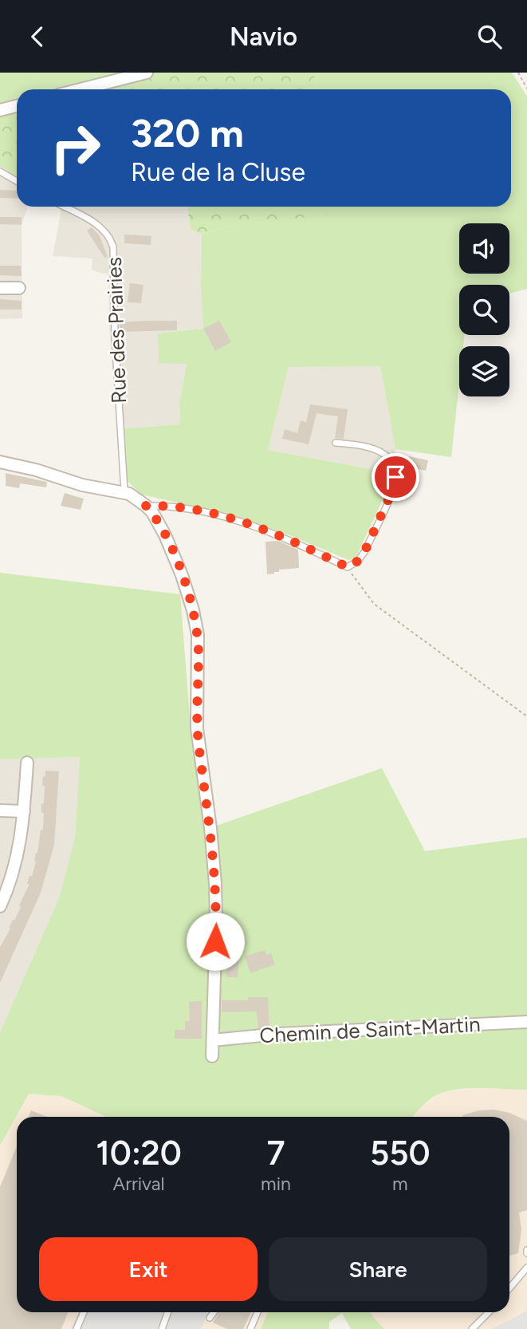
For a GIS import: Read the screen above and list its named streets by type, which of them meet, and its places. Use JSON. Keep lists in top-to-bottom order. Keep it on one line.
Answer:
{"streets":{"street":["Chemin de Saint-Martin"],"lane":["Rue des Prairies"]},"page":{"header":"Navio","turn":["320 m","Rue de la Cluse"],"eta":["10:20","Arrival","7","min","550","m"],"buttons":["Exit","Share"]}}
